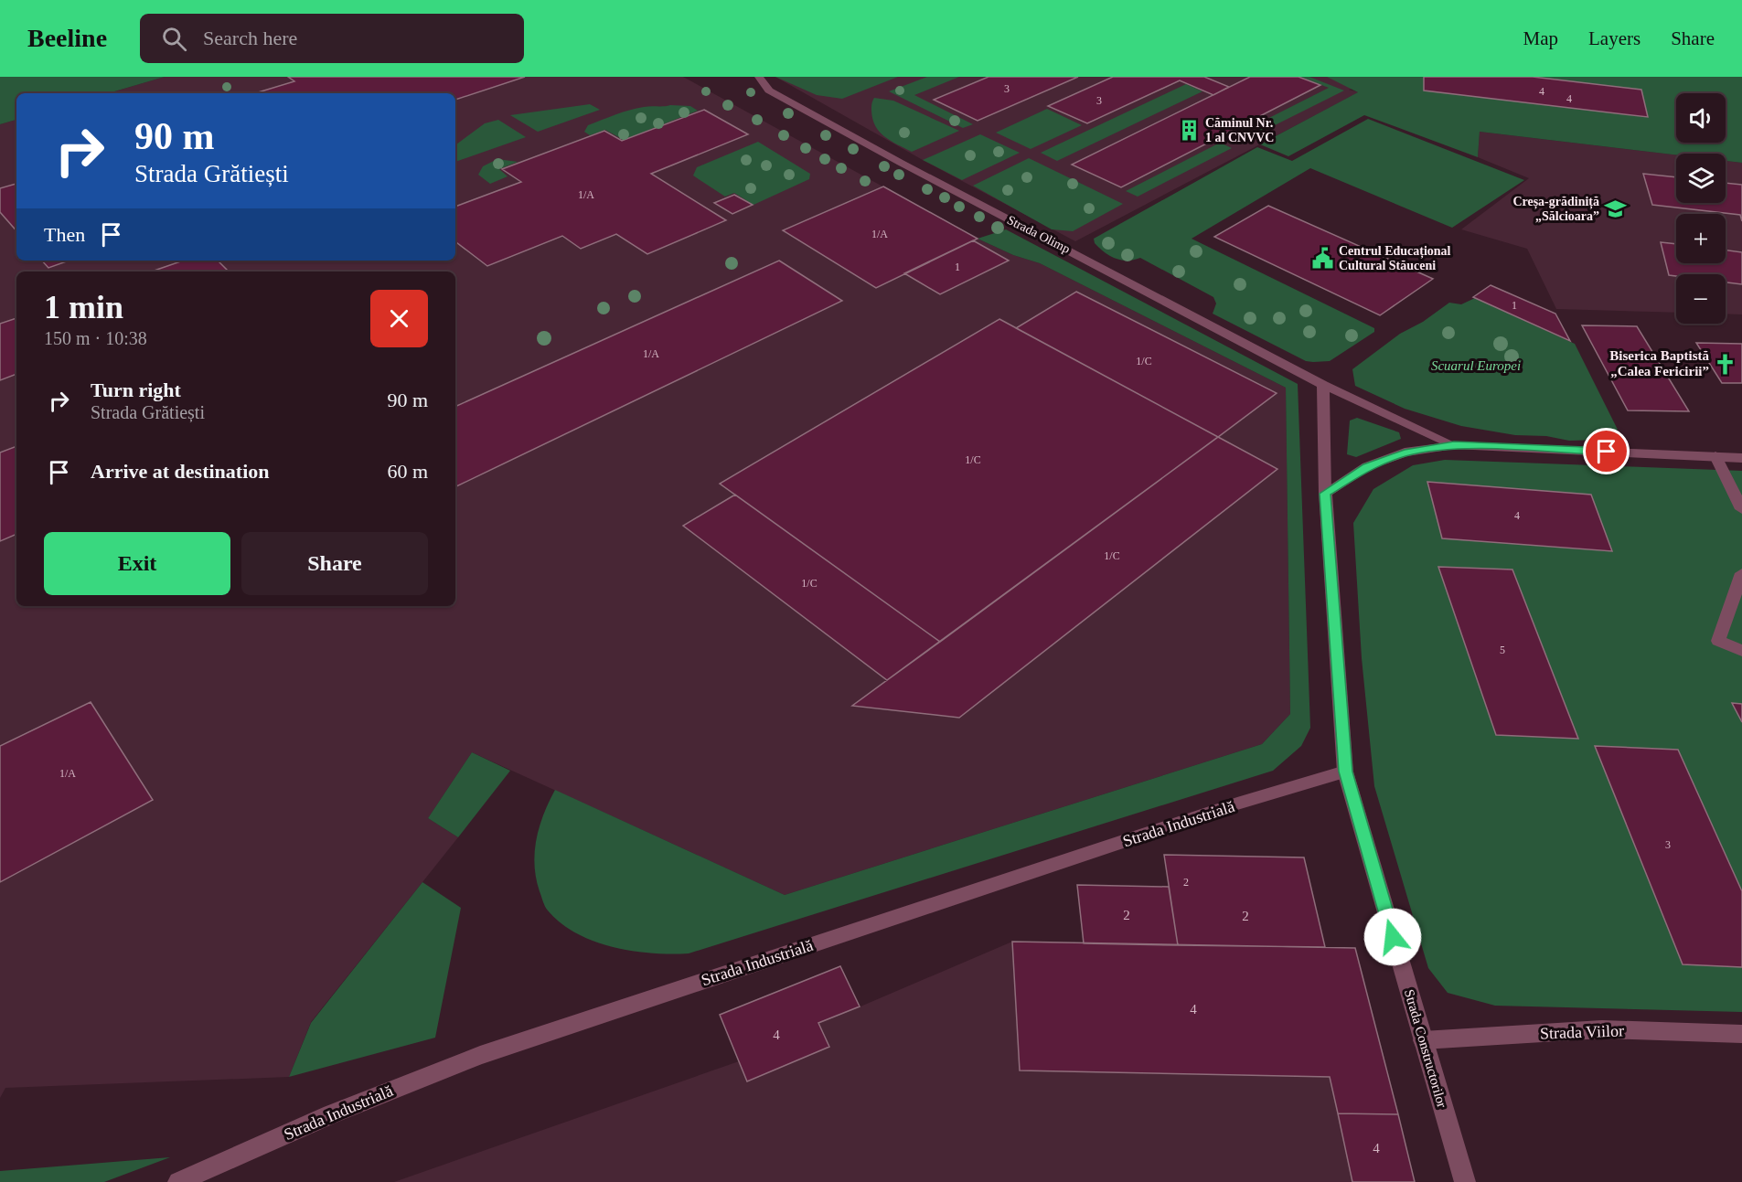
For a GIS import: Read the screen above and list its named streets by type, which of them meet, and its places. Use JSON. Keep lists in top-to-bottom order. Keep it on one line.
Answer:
{"streets":{"street":["Strada Olimp","Strada Industrială","Strada Viilor","Strada Constructorilor"]},"crossings":[["Strada Industrială","Strada Constructorilor"],["Strada Viilor","Strada Constructorilor"]],"parks":["Scuarul Europei"],"places":{"building":["Căminul Nr. 1 al CNVVC"],"school or university":["Creșa-grădiniță „Sălcioara”"],"public building":["Centrul Educațional Cultural Stăuceni"],"church":["Biserica Baptistă „Calea Fericirii”"]},"house_numbers":["3","4","4","3","1/A","1/A","1","1","1/A","1/C","1/C","4","1/C","1/C","5","1/A","3","2","2","2","4","4","4"],"page":{"header":"Beeline","search":"Search here","nav":["Map","Layers","Share"],"map_buttons":["+","−"],"turn":["90 m","Strada Grătiești"],"then":"Then","heading":["1 min","150 m · 10:38"],"list":[{"name":"Turn right","note":"Strada Grătiești","value":"90 m"},{"name":"Arrive at destination","value":"60 m"}],"buttons":["Exit","Share"]}}
